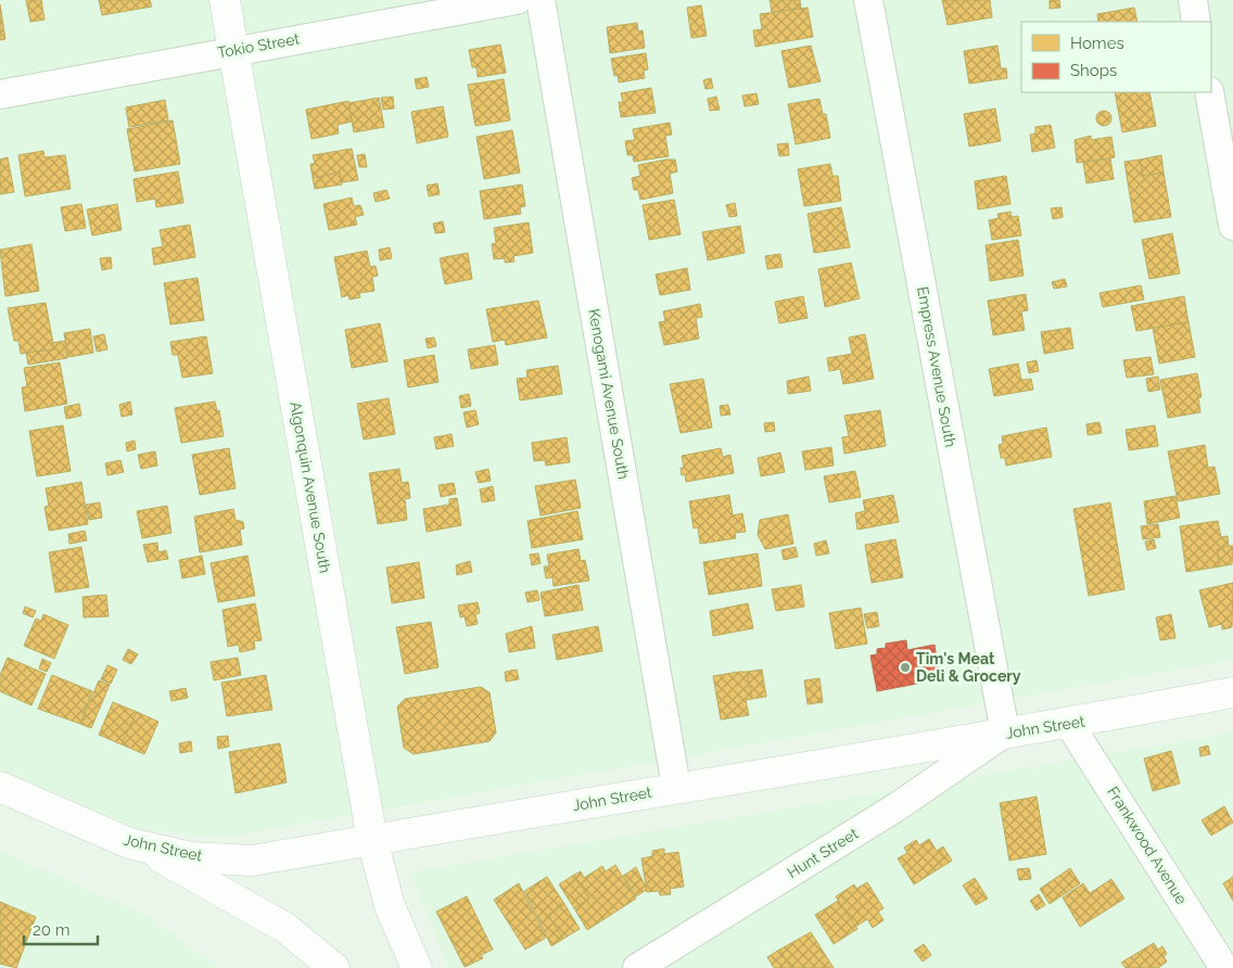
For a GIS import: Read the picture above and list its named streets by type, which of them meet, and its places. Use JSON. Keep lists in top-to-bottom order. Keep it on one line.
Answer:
{"streets":{"main road":["Algonquin Avenue South","John Street"],"street":["Tokio Street","Empress Avenue South","Kenogami Avenue South","Frankwood Avenue","Hunt Street"]},"crossings":[["Tokio Street","Algonquin Avenue South"],["Empress Avenue South","John Street"],["Empress Avenue South","Hunt Street"],["Kenogami Avenue South","John Street"],["Algonquin Avenue South","John Street"],["John Street","Frankwood Avenue"],["John Street","Hunt Street"]],"places":["Tim's Meat Deli & Grocery"],"legend":["Homes","Shops"],"scale_bar":"20 m"}
